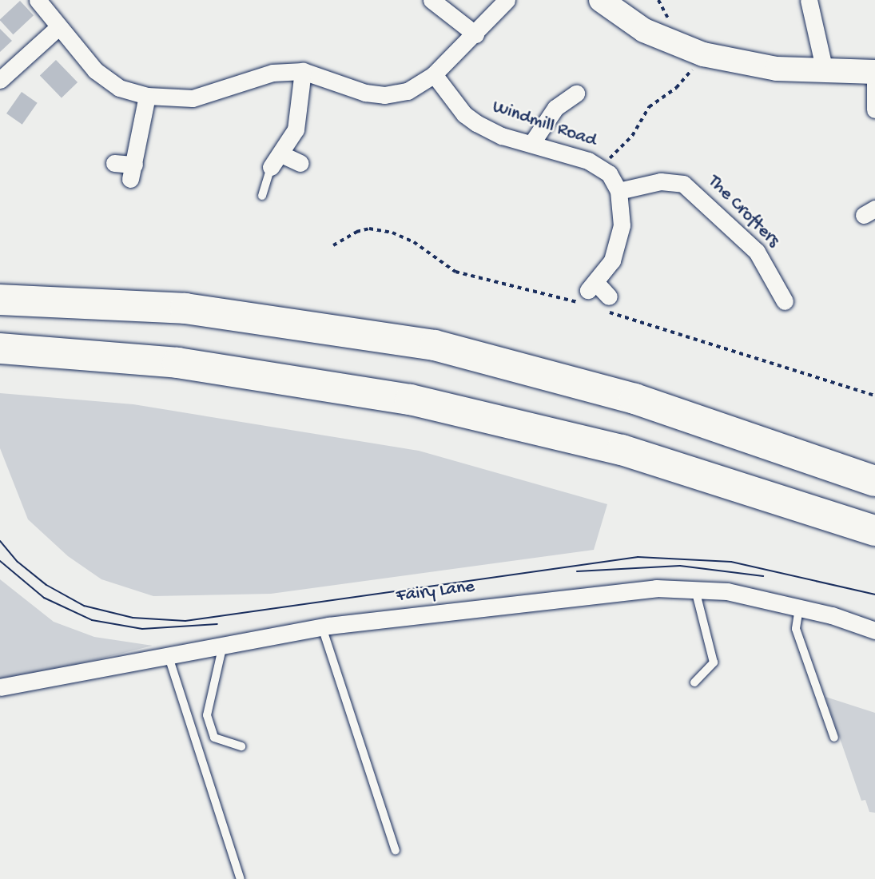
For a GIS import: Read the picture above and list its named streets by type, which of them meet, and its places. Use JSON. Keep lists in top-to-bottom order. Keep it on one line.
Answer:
{"streets":{"street":["Windmill Road","The Crofters","Fairy Lane"]},"crossings":[["Windmill Road","The Crofters"]]}
